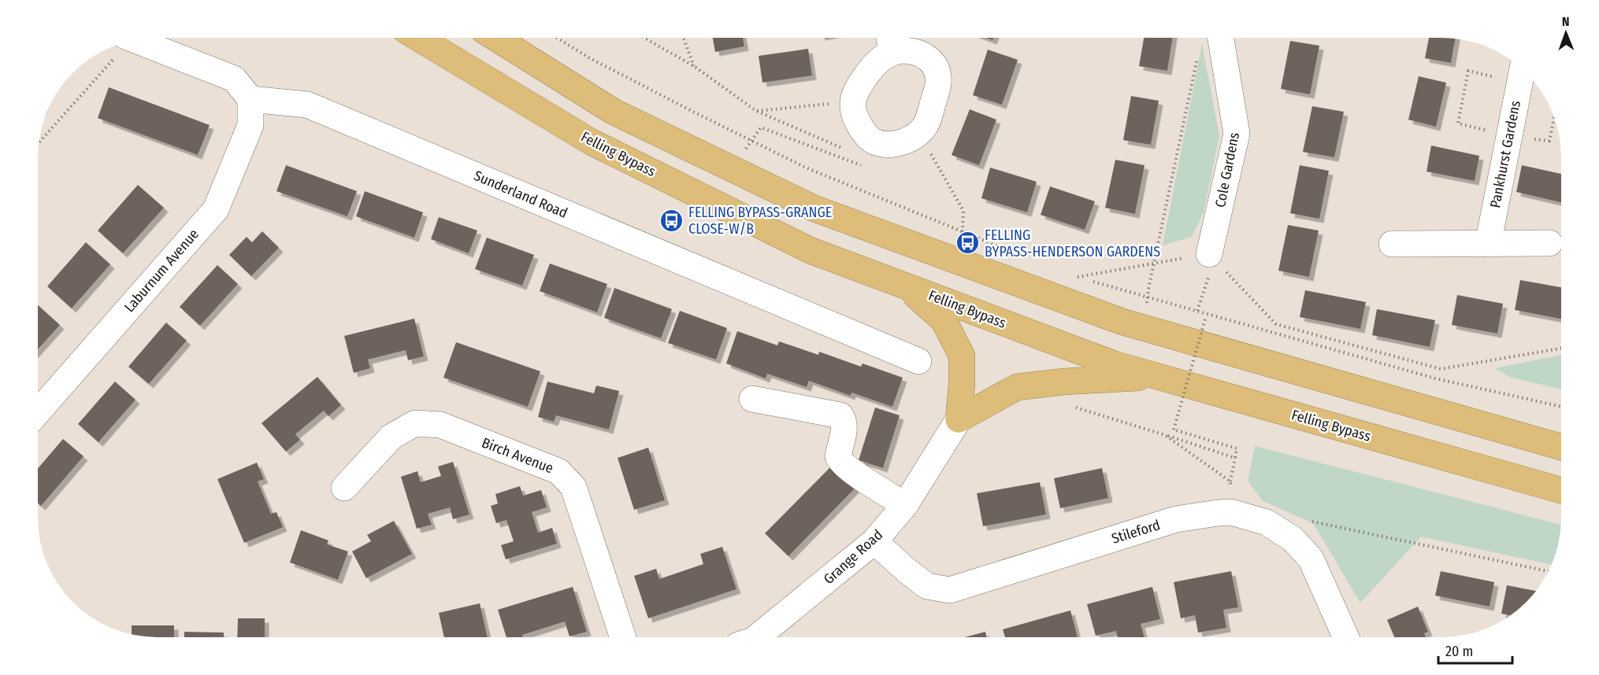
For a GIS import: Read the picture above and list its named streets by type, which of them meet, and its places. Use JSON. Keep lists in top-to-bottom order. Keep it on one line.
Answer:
{"streets":{"highway":["Felling Bypass"],"street":["Pankhurst Gardens","Cole Gardens","Sunderland Road","Laburnum Avenue","Birch Avenue","Stileford","Grange Road"]},"crossings":[["Sunderland Road","Laburnum Avenue"],["Stileford","Grange Road"]],"places":{"bus stop":["FELLING BYPASS-GRANGE CLOSE-W/B","FELLING BYPASS-HENDERSON GARDENS"]},"scale_bar":"20 m","north":"top"}
